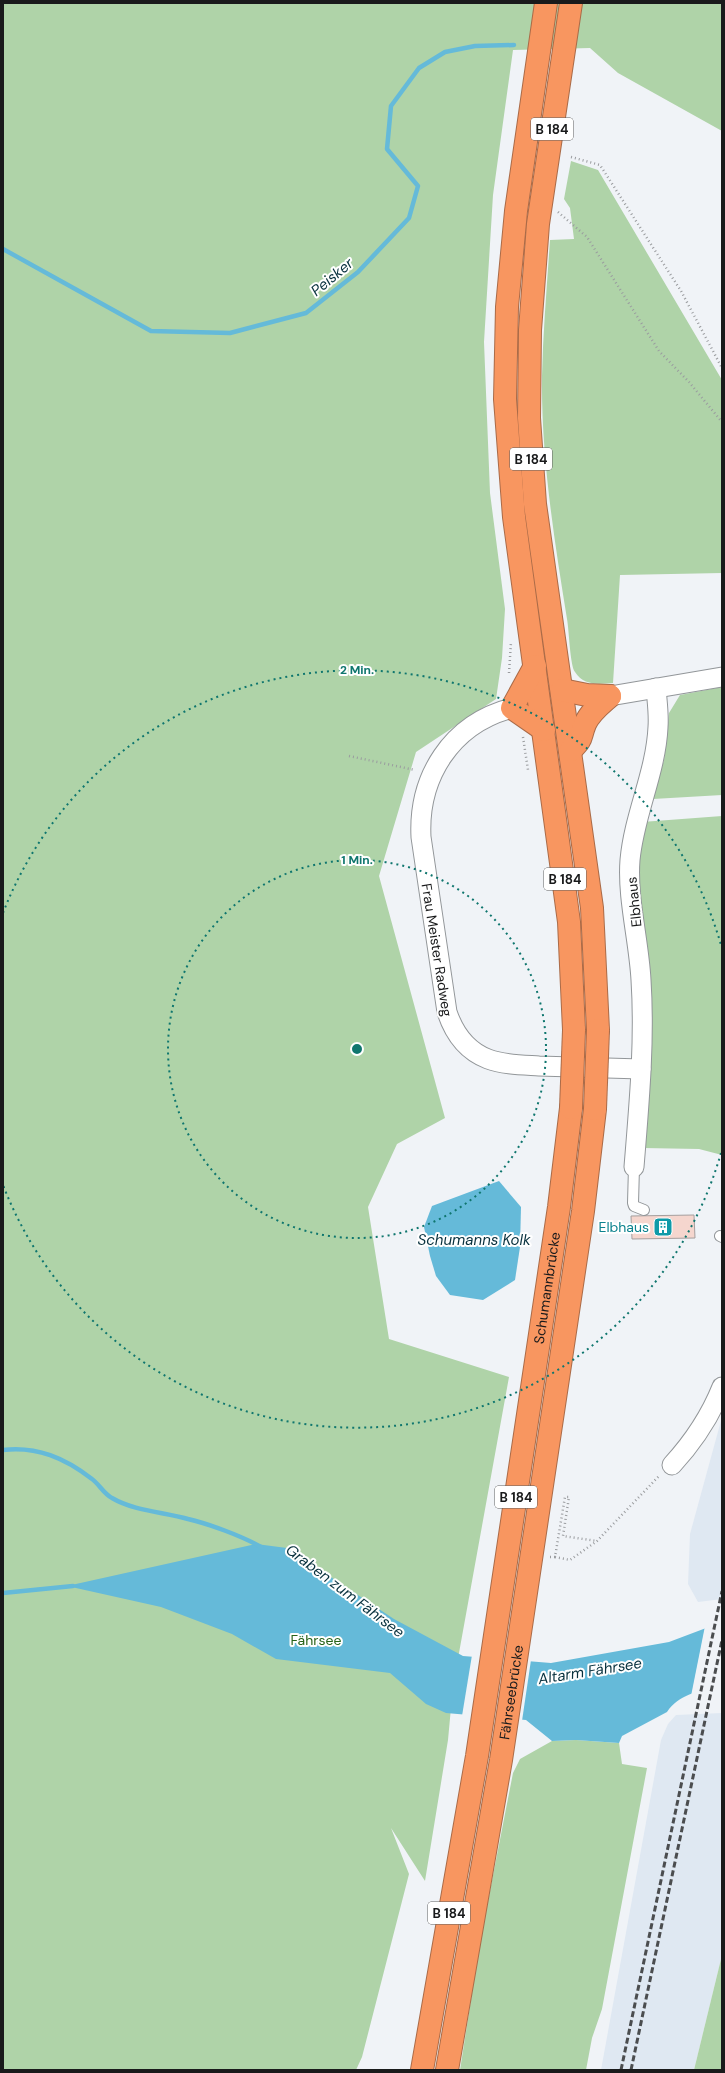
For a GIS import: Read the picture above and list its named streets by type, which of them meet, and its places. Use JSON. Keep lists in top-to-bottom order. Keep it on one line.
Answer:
{"streets":{"highway":["B 184","Schumannbrücke","Fährseebrücke"],"street":["Elbhaus"]},"crossings":[["B 184","Schumannbrücke"],["Schumannbrücke","Fährseebrücke"]],"water":["Peisker","Schumanns Kolk","Graben zum Fährsee","Altarm Fährsee"],"parks":["Fährsee"],"places":{"building":["Elbhaus"]},"rings":["2 Min.","1 Min."]}
